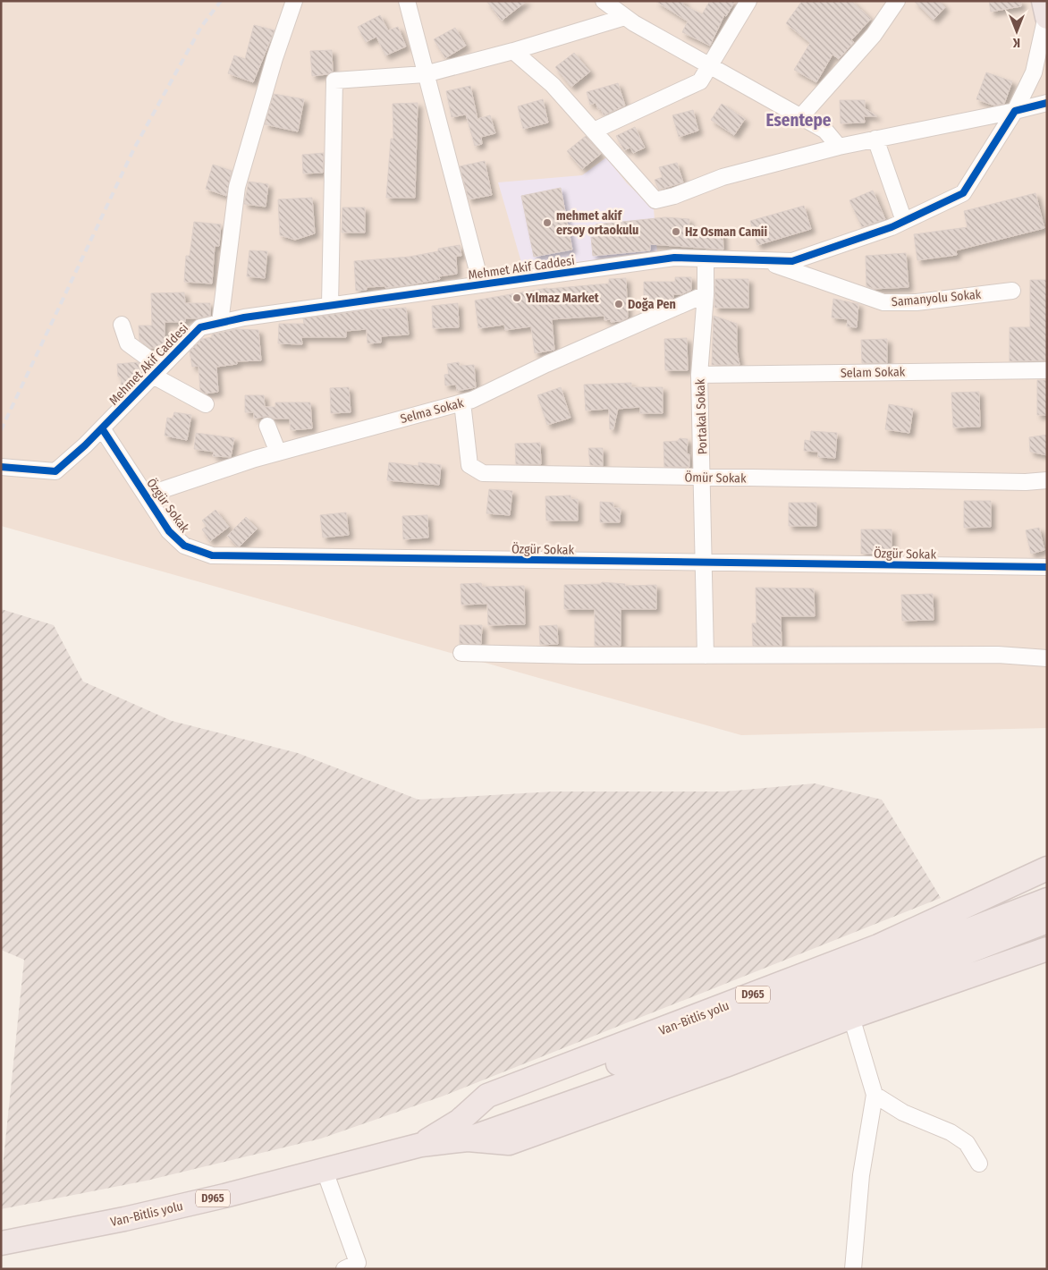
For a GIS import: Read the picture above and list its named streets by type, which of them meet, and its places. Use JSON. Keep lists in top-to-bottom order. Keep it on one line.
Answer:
{"streets":{"highway":["D965","Van-Bitlis yolu"],"street":["Mehmet Akif Caddesi","Samanyolu Sokak","Selam Sokak","Selma Sokak","Portakal Sokak","Ömür Sokak","Özgür Sokak"]},"crossings":[["Mehmet Akif Caddesi","Samanyolu Sokak"],["Mehmet Akif Caddesi","Portakal Sokak"],["Mehmet Akif Caddesi","Özgür Sokak"],["Selam Sokak","Portakal Sokak"],["Selma Sokak","Portakal Sokak"],["Selma Sokak","Ömür Sokak"],["Selma Sokak","Özgür Sokak"],["Portakal Sokak","Ömür Sokak"],["Portakal Sokak","Özgür Sokak"]],"districts":["Esentepe"],"places":["mehmet akif ersoy ortaokulu","Hz Osman Camii","Yılmaz Market","Doğa Pen"],"north":"bottom"}
